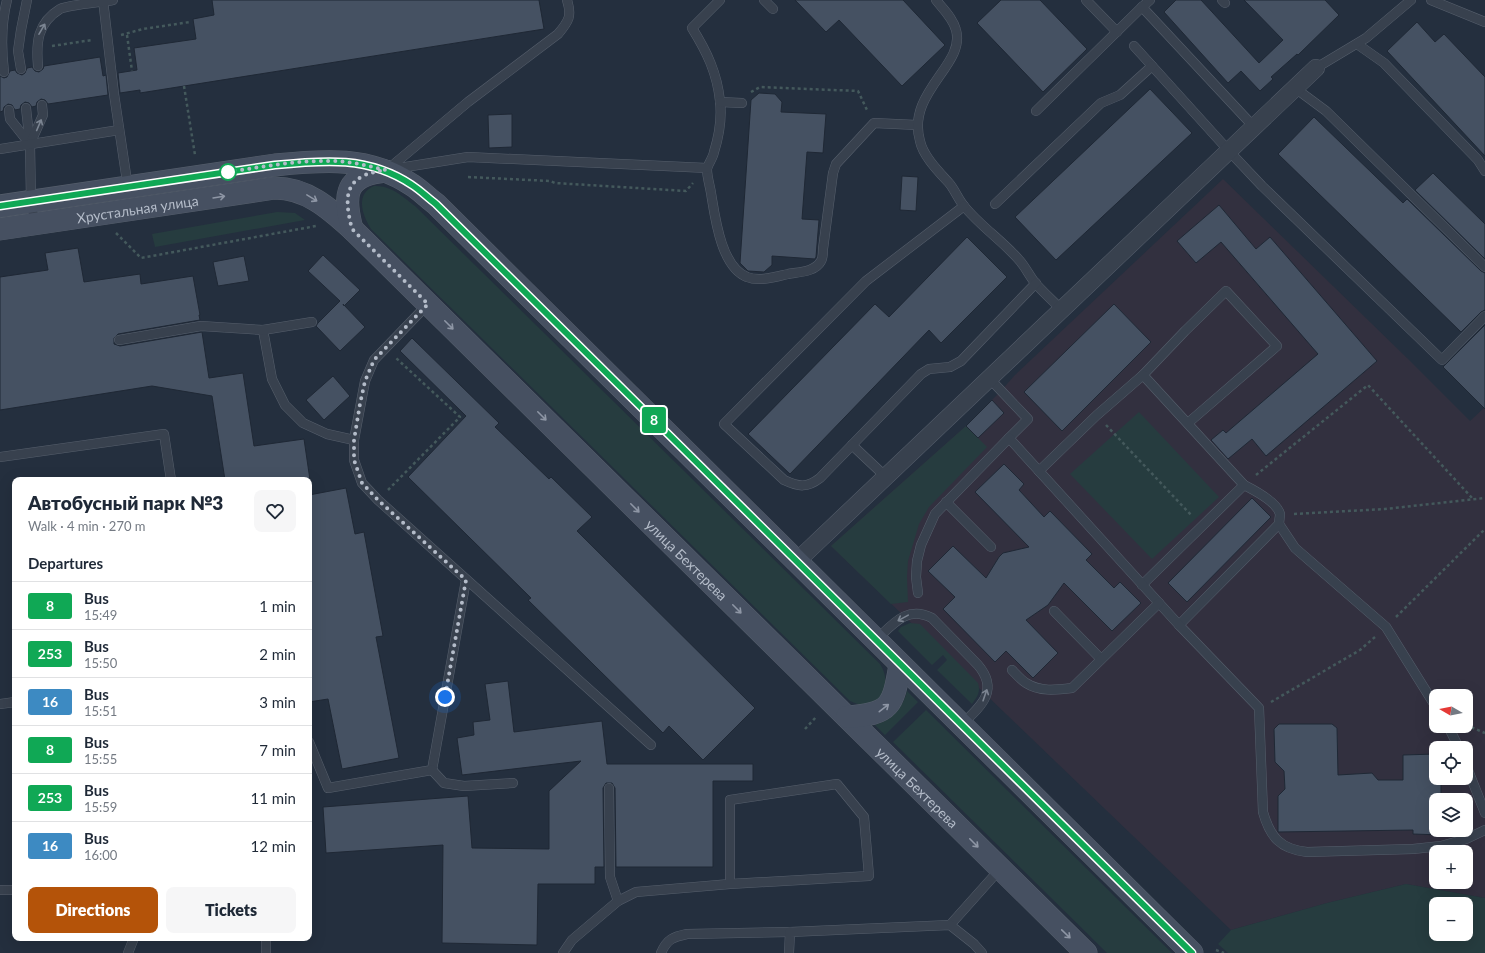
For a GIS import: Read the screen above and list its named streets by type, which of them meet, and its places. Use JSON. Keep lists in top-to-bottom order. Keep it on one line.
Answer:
{"streets":{"street":["Хрустальная улица","улица Бехтерева"]},"crossings":[["Хрустальная улица","улица Бехтерева"]],"lines":["bus line 8"],"north":"left","page":{"on_map":"8","heading":[["Автобусный парк №3","Walk · 4 min · 270 m"],"Departures"],"list":[{"mark":"8","name":"Bus","note":"15:49","value":"1 min"},{"mark":"253","name":"Bus","note":"15:50","value":"2 min"},{"mark":"16","name":"Bus","note":"15:51","value":"3 min"},{"mark":"8","name":"Bus","note":"15:55","value":"7 min"},{"mark":"253","name":"Bus","note":"15:59","value":"11 min"},{"mark":"16","name":"Bus","note":"16:00","value":"12 min"}],"map_buttons":["+","−"],"buttons":["Directions","Tickets"]}}
